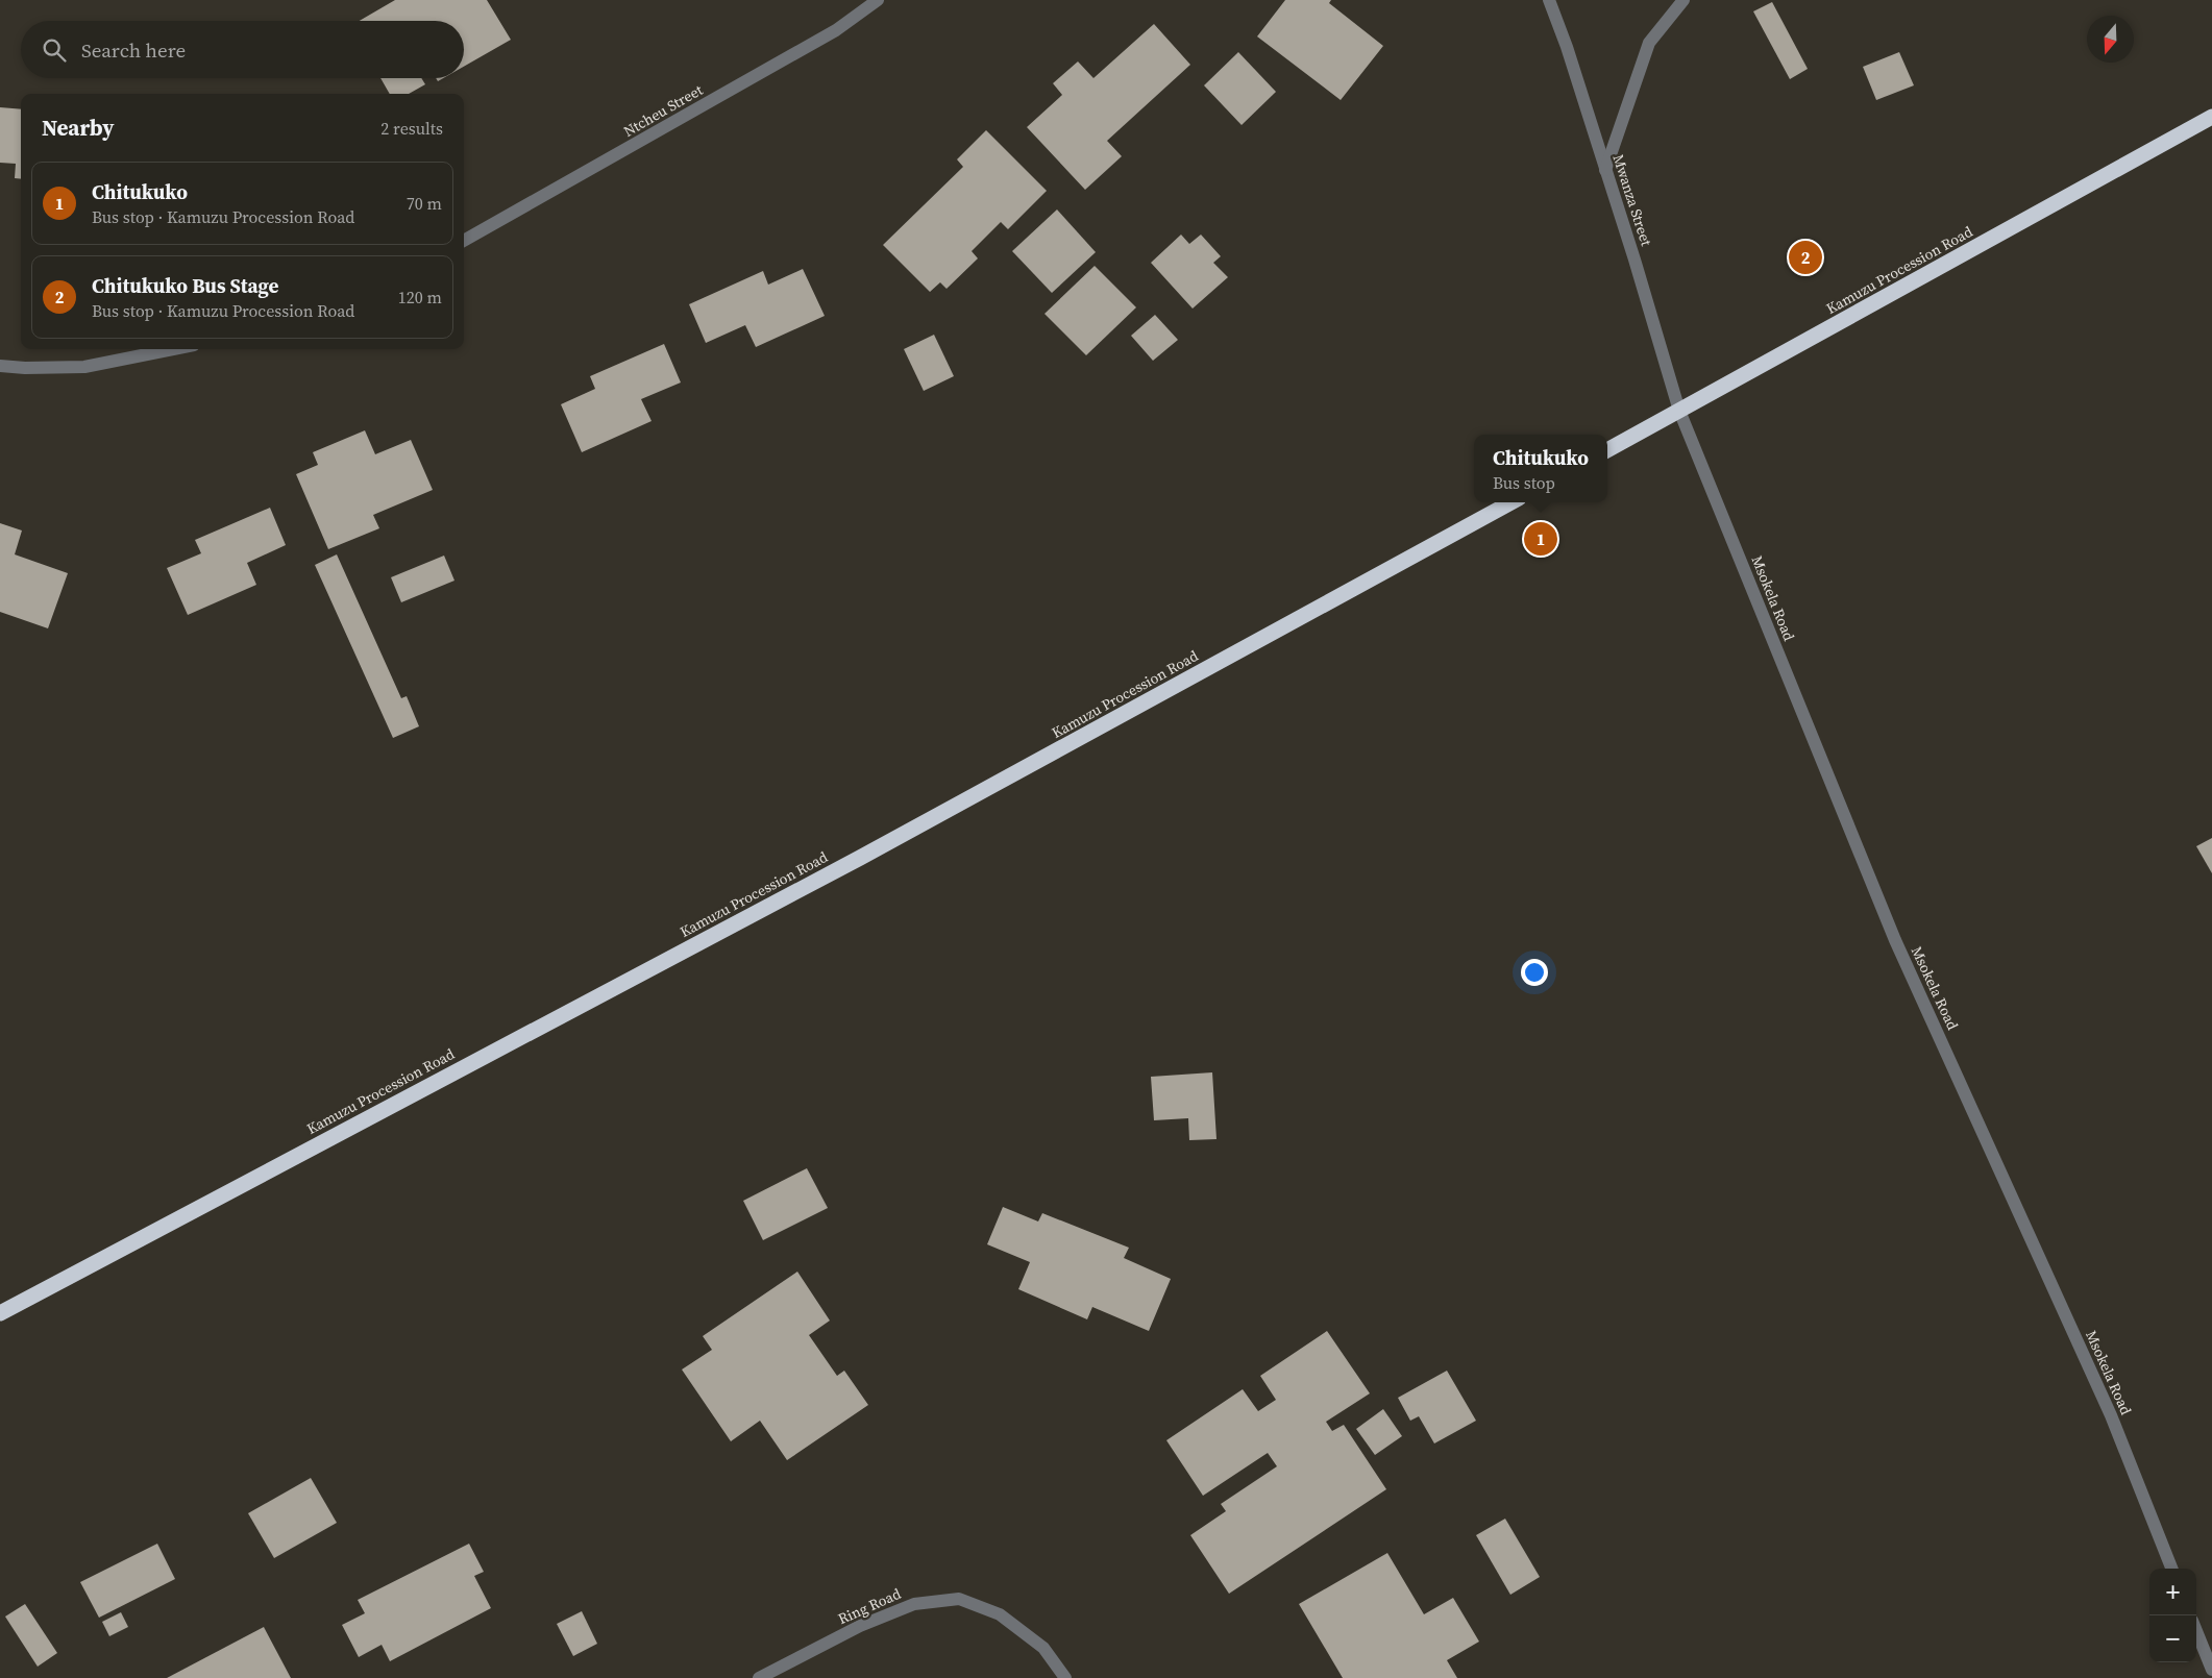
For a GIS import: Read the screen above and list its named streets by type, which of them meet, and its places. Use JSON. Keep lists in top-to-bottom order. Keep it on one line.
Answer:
{"streets":{"highway":["Kamuzu Procession Road"],"street":["Ntcheu Street","Mwanza Street","Msokela Road","Ring Road"]},"crossings":[["Mwanza Street","Kamuzu Procession Road"],["Mwanza Street","Msokela Road"],["Kamuzu Procession Road","Msokela Road"]],"north":"bottom","page":{"search":"Search here","heading":["Nearby","2 results"],"list":[{"mark":"1","name":"Chitukuko","note":"Bus stop · Kamuzu Procession Road","value":"70 m"},{"mark":"2","name":"Chitukuko Bus Stage","note":"Bus stop · Kamuzu Procession Road","value":"120 m"}],"pins":["2","1"],"popup":["Chitukuko","Bus stop"],"map_buttons":["+","−"]}}
